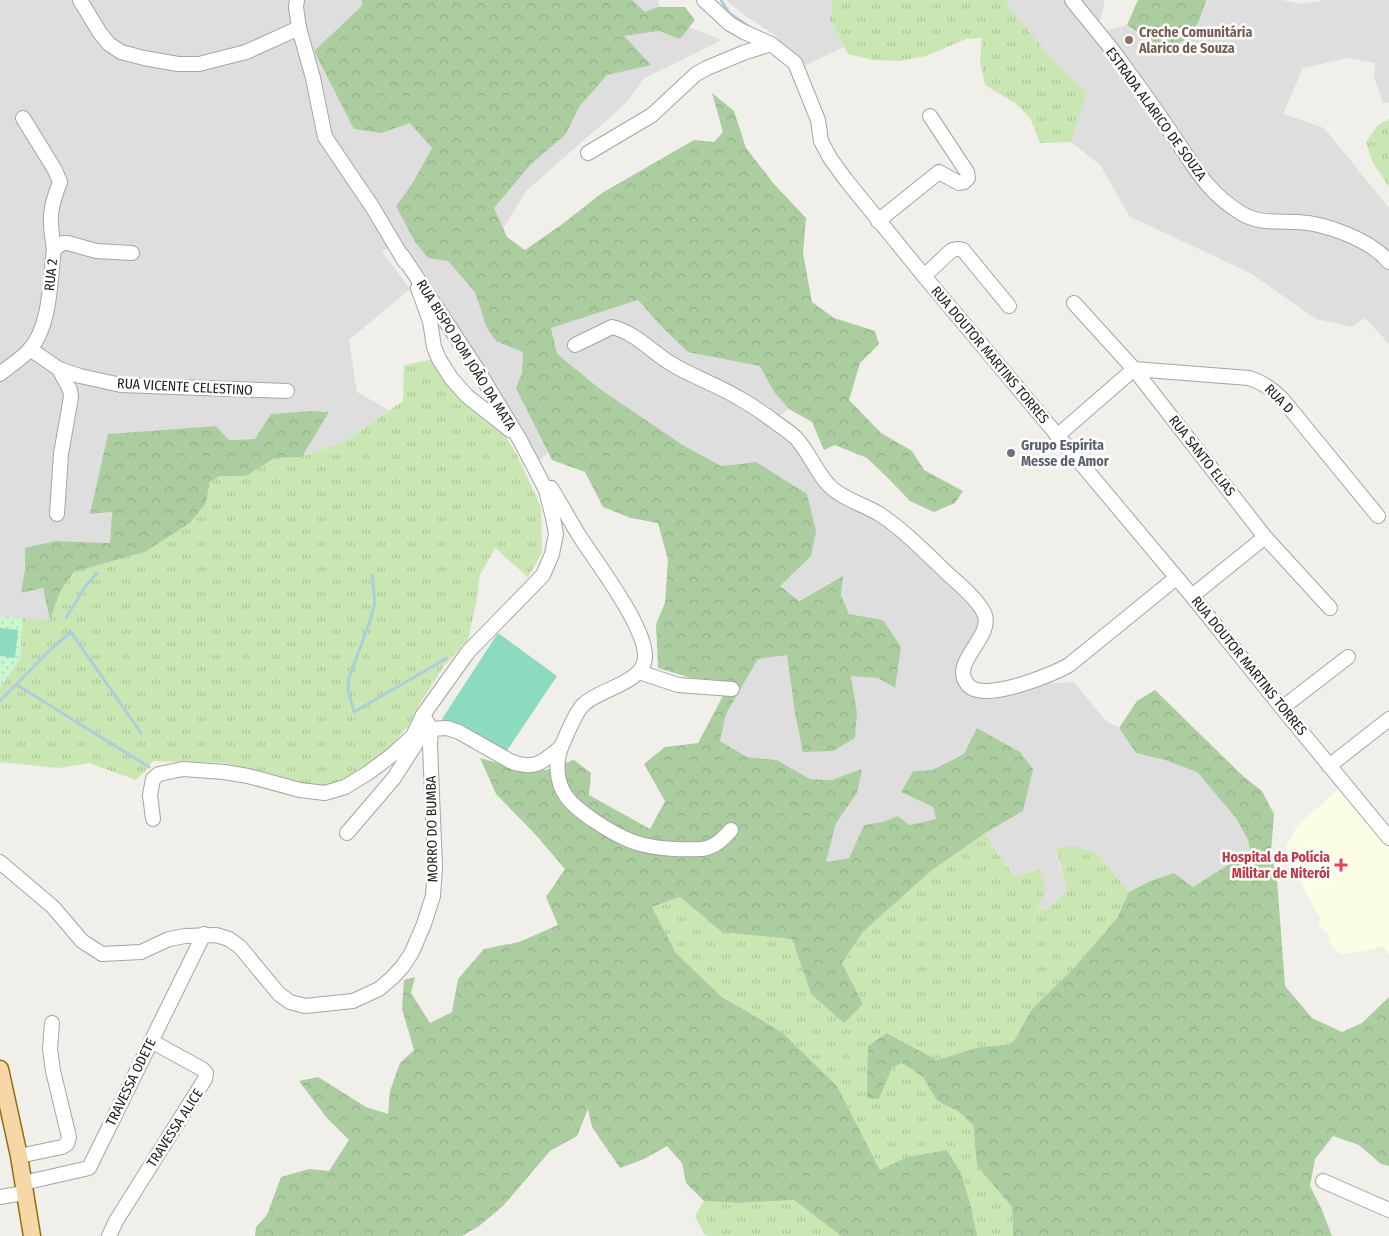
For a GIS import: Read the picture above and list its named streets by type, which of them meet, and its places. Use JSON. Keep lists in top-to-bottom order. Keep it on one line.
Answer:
{"streets":{"street":["ESTRADA ALARICO DE SOUZA","RUA 2","RUA BISPO DOM JOÃO DA MATA","RUA DOUTOR MARTINS TORRES","RUA VICENTE CELESTINO","RUA D","RUA SANTO ELIAS","MORRO DO BUMBA","TRAVESSA ODETE","TRAVESSA ALICE"]},"crossings":[["RUA 2","RUA VICENTE CELESTINO"],["RUA D","RUA SANTO ELIAS"],["MORRO DO BUMBA","TRAVESSA ODETE"],["TRAVESSA ODETE","TRAVESSA ALICE"]],"places":{"other":["Creche Comunitária Alarico de Souza","Grupo Espírita Messe de Amor"],"health":["Hospital da Polícia Militar de Niterói"]}}
